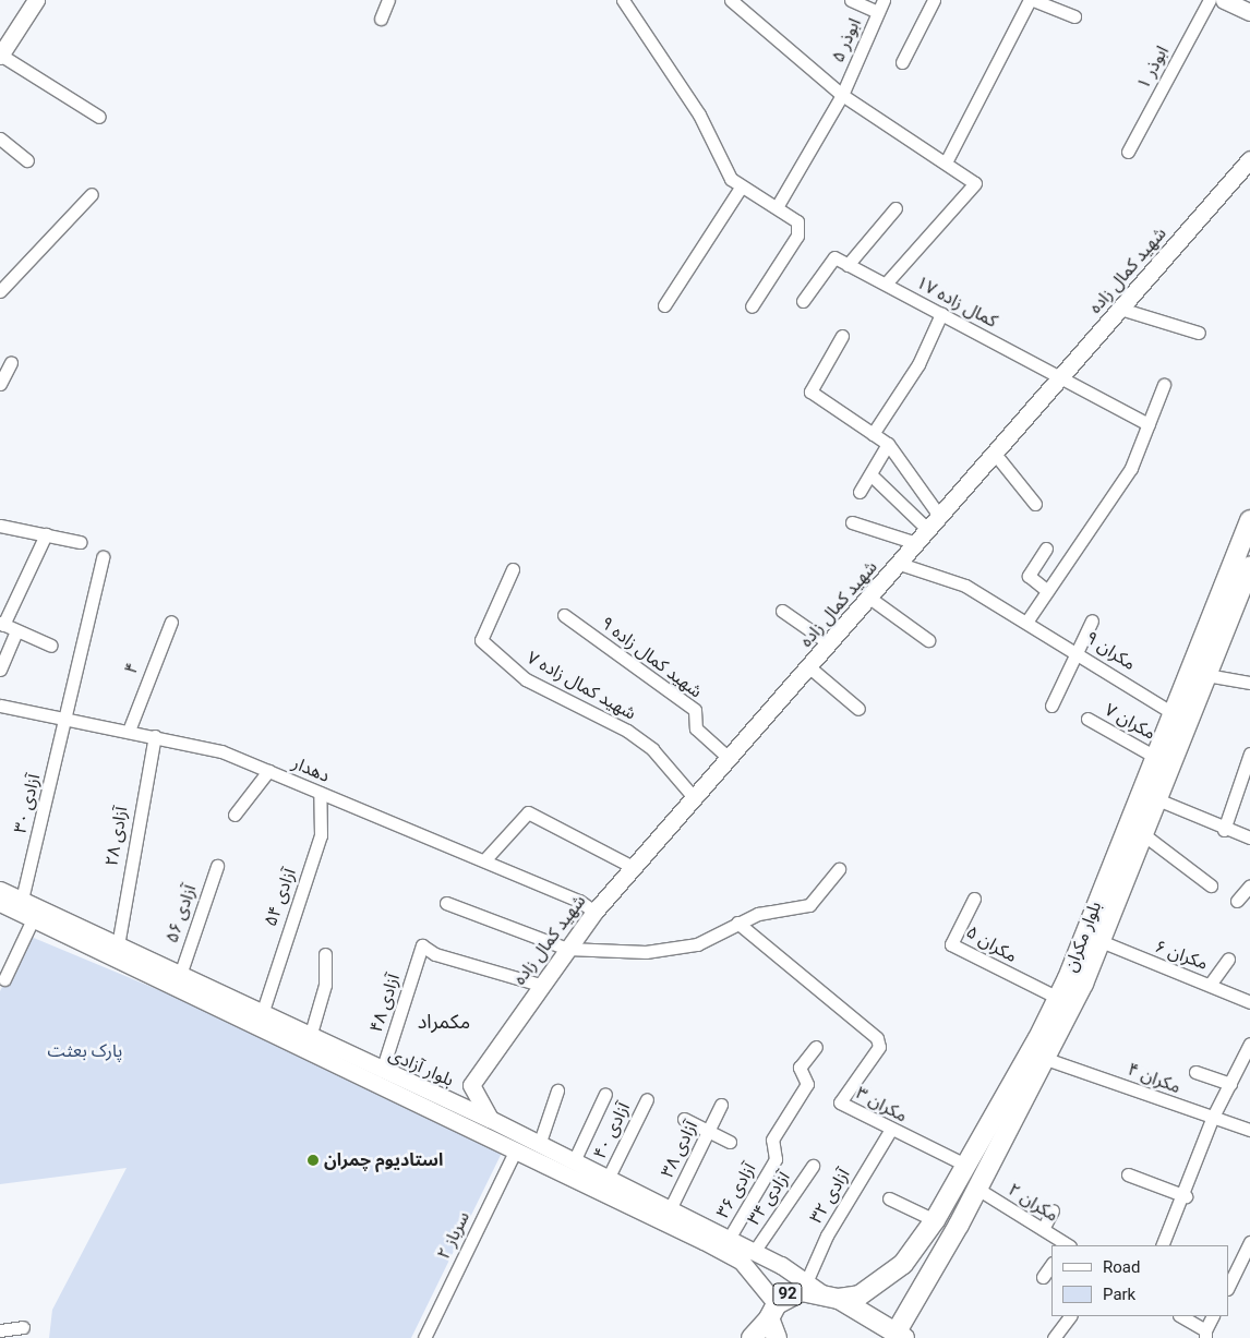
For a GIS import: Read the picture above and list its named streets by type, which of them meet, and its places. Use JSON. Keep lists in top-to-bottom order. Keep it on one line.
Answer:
{"streets":{"main road":["شهید کمال زاده","بلوار مکران","بلوار آزادی","92"],"street":["ابوذر ۵","ابوذر ۱","کمال زاده ۱۷","مکران ۹","شهید کمال زاده ۹","۴","شهید کمال زاده ۷","مکران ۷","دهدار","آزادی ۳۰","آزادی ۲۸","آزادی ۵۴","آزادی ۵۶","مکران ۵","مکران ۶","آزادی ۴۸","مکران ۴","مکران ۳","آزادی ۴۰","آزادی ۳۸","آزادی ۳۶","آزادی ۳۲","آزادی ۳۴","مکران ۲","سرباز ۲"]},"crossings":[["شهید کمال زاده","کمال زاده ۱۷"],["شهید کمال زاده","مکران ۹"],["شهید کمال زاده","شهید کمال زاده ۹"],["شهید کمال زاده","شهید کمال زاده ۷"],["شهید کمال زاده","دهدار"],["شهید کمال زاده","آزادی ۴۸"],["مکران ۹","بلوار مکران"],["۴","دهدار"],["مکران ۷","بلوار مکران"],["دهدار","آزادی ۳۰"],["دهدار","آزادی ۲۸"],["دهدار","آزادی ۵۴"],["آزادی ۳۰","بلوار آزادی"],["آزادی ۲۸","بلوار آزادی"],["آزادی ۵۴","بلوار آزادی"],["آزادی ۵۶","بلوار آزادی"],["بلوار مکران","مکران ۵"],["بلوار مکران","مکران ۶"],["بلوار مکران","مکران ۴"],["بلوار مکران","مکران ۳"],["بلوار مکران","مکران ۲"],["بلوار مکران","92"],["آزادی ۴۸","بلوار آزادی"],["بلوار آزادی","آزادی ۴۰"],["بلوار آزادی","آزادی ۳۸"],["بلوار آزادی","آزادی ۳۶"],["بلوار آزادی","آزادی ۳۲"],["بلوار آزادی","آزادی ۳۴"],["بلوار آزادی","سرباز ۲"],["بلوار آزادی","92"],["مکران ۳","آزادی ۳۲"],["آزادی ۳۲","92"]],"districts":["مکمراد"],"parks":["پارک بعثت"],"places":["استادیوم چمران"],"legend":["Road","Park"]}
